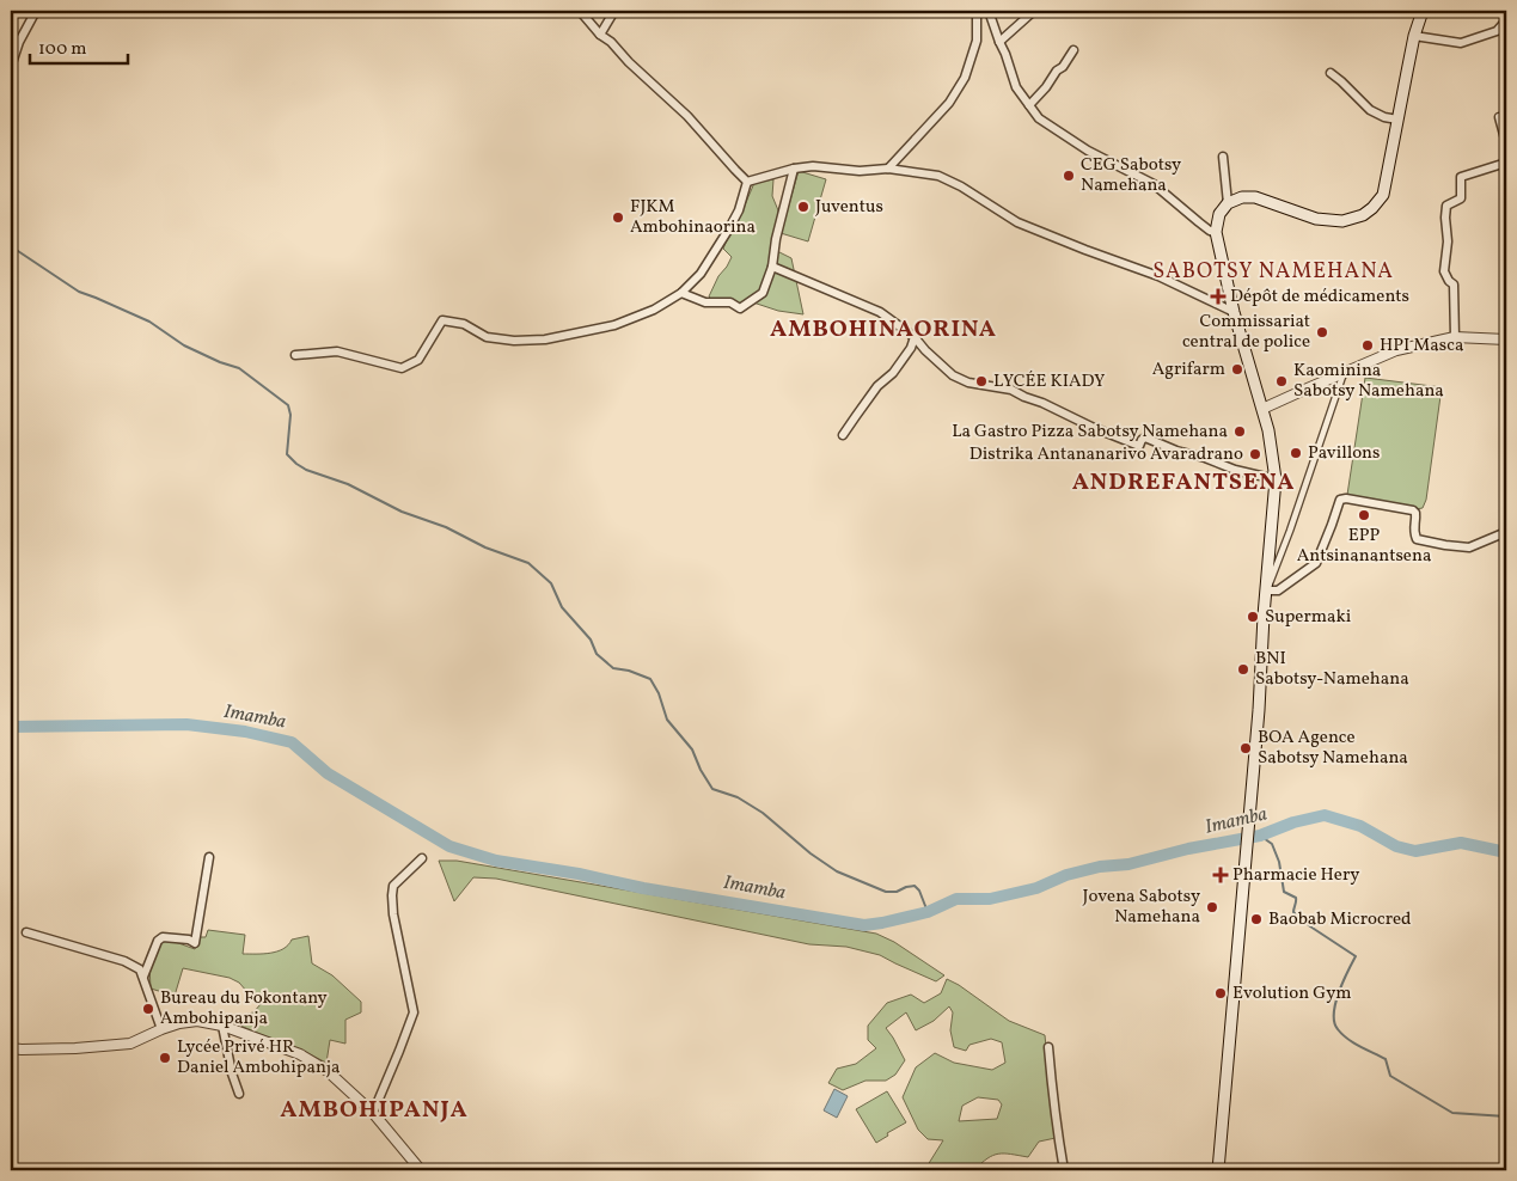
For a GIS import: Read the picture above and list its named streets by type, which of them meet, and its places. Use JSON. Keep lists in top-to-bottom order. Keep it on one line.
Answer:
{"districts":["SABOTSY NAMEHANA","AMBOHINAORINA","ANDREFANTSENA","AMBOHIPANJA"],"water":["Imamba"],"places":{"other":["CEG Sabotsy Namehana","Juventus","FJKM Ambohinaorina","Commissariat central de police","HPI Masca","Agrifarm","LYCÉE KIADY","Kaominina Sabotsy Namehana","La Gastro Pizza Sabotsy Namehana","Pavillons","Distrika Antananarivo Avaradrano","EPP Antsinanantsena","Supermaki","BNI Sabotsy-Namehana","BOA Agence Sabotsy Namehana","Jovena Sabotsy Namehana","Baobab Microcred","Evolution Gym","Bureau du Fokontany Ambohipanja","Lycée Privé HR Daniel Ambohipanja"],"health":["Dépôt de médicaments","Pharmacie Hery"]},"scale_bar":"100 m"}
